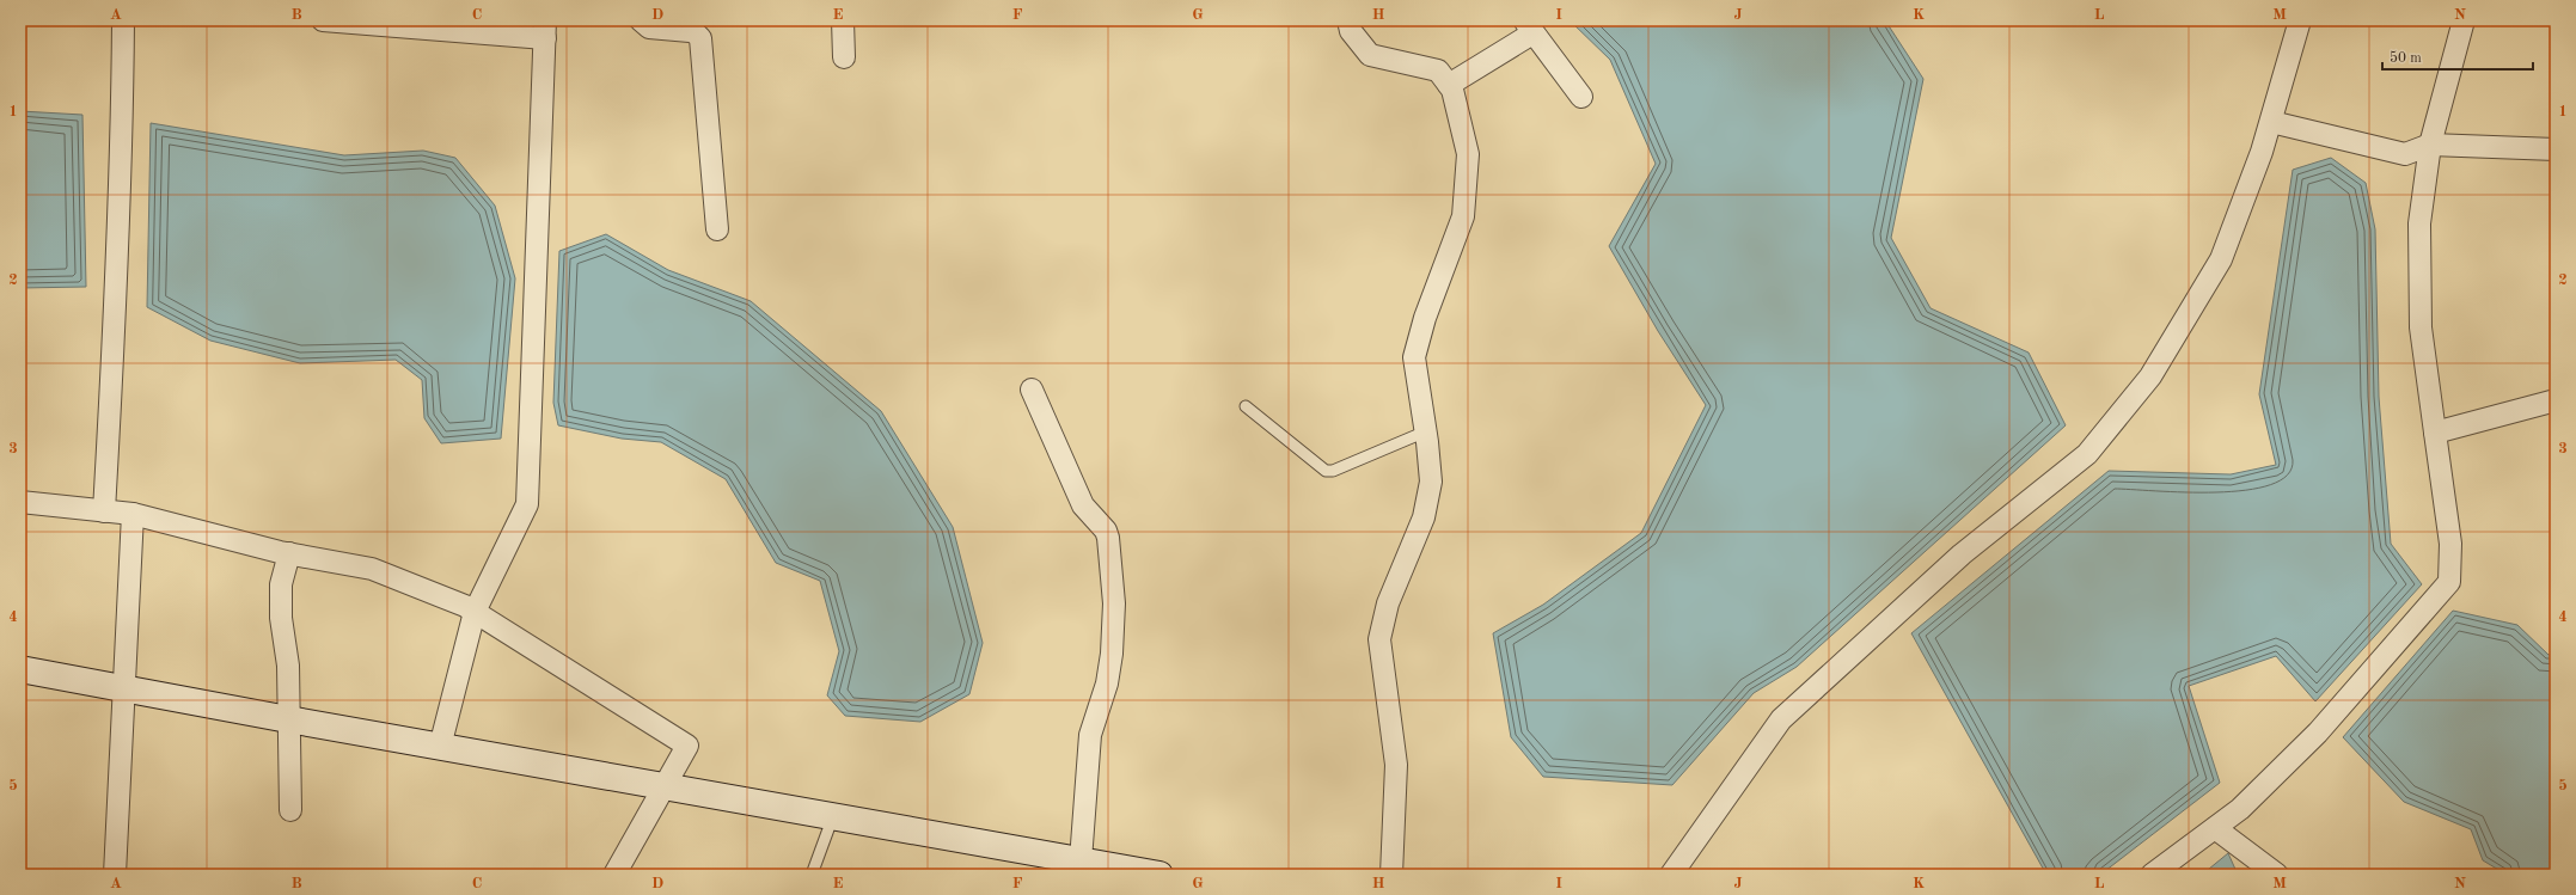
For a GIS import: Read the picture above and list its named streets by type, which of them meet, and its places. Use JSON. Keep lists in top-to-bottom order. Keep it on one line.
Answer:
{"scale_bar":"50 m","grid":{"columns":["A","B","C","D","E","F","G","H","I","J","K","L","M","N"],"rows":["1","2","3","4","5"]}}
